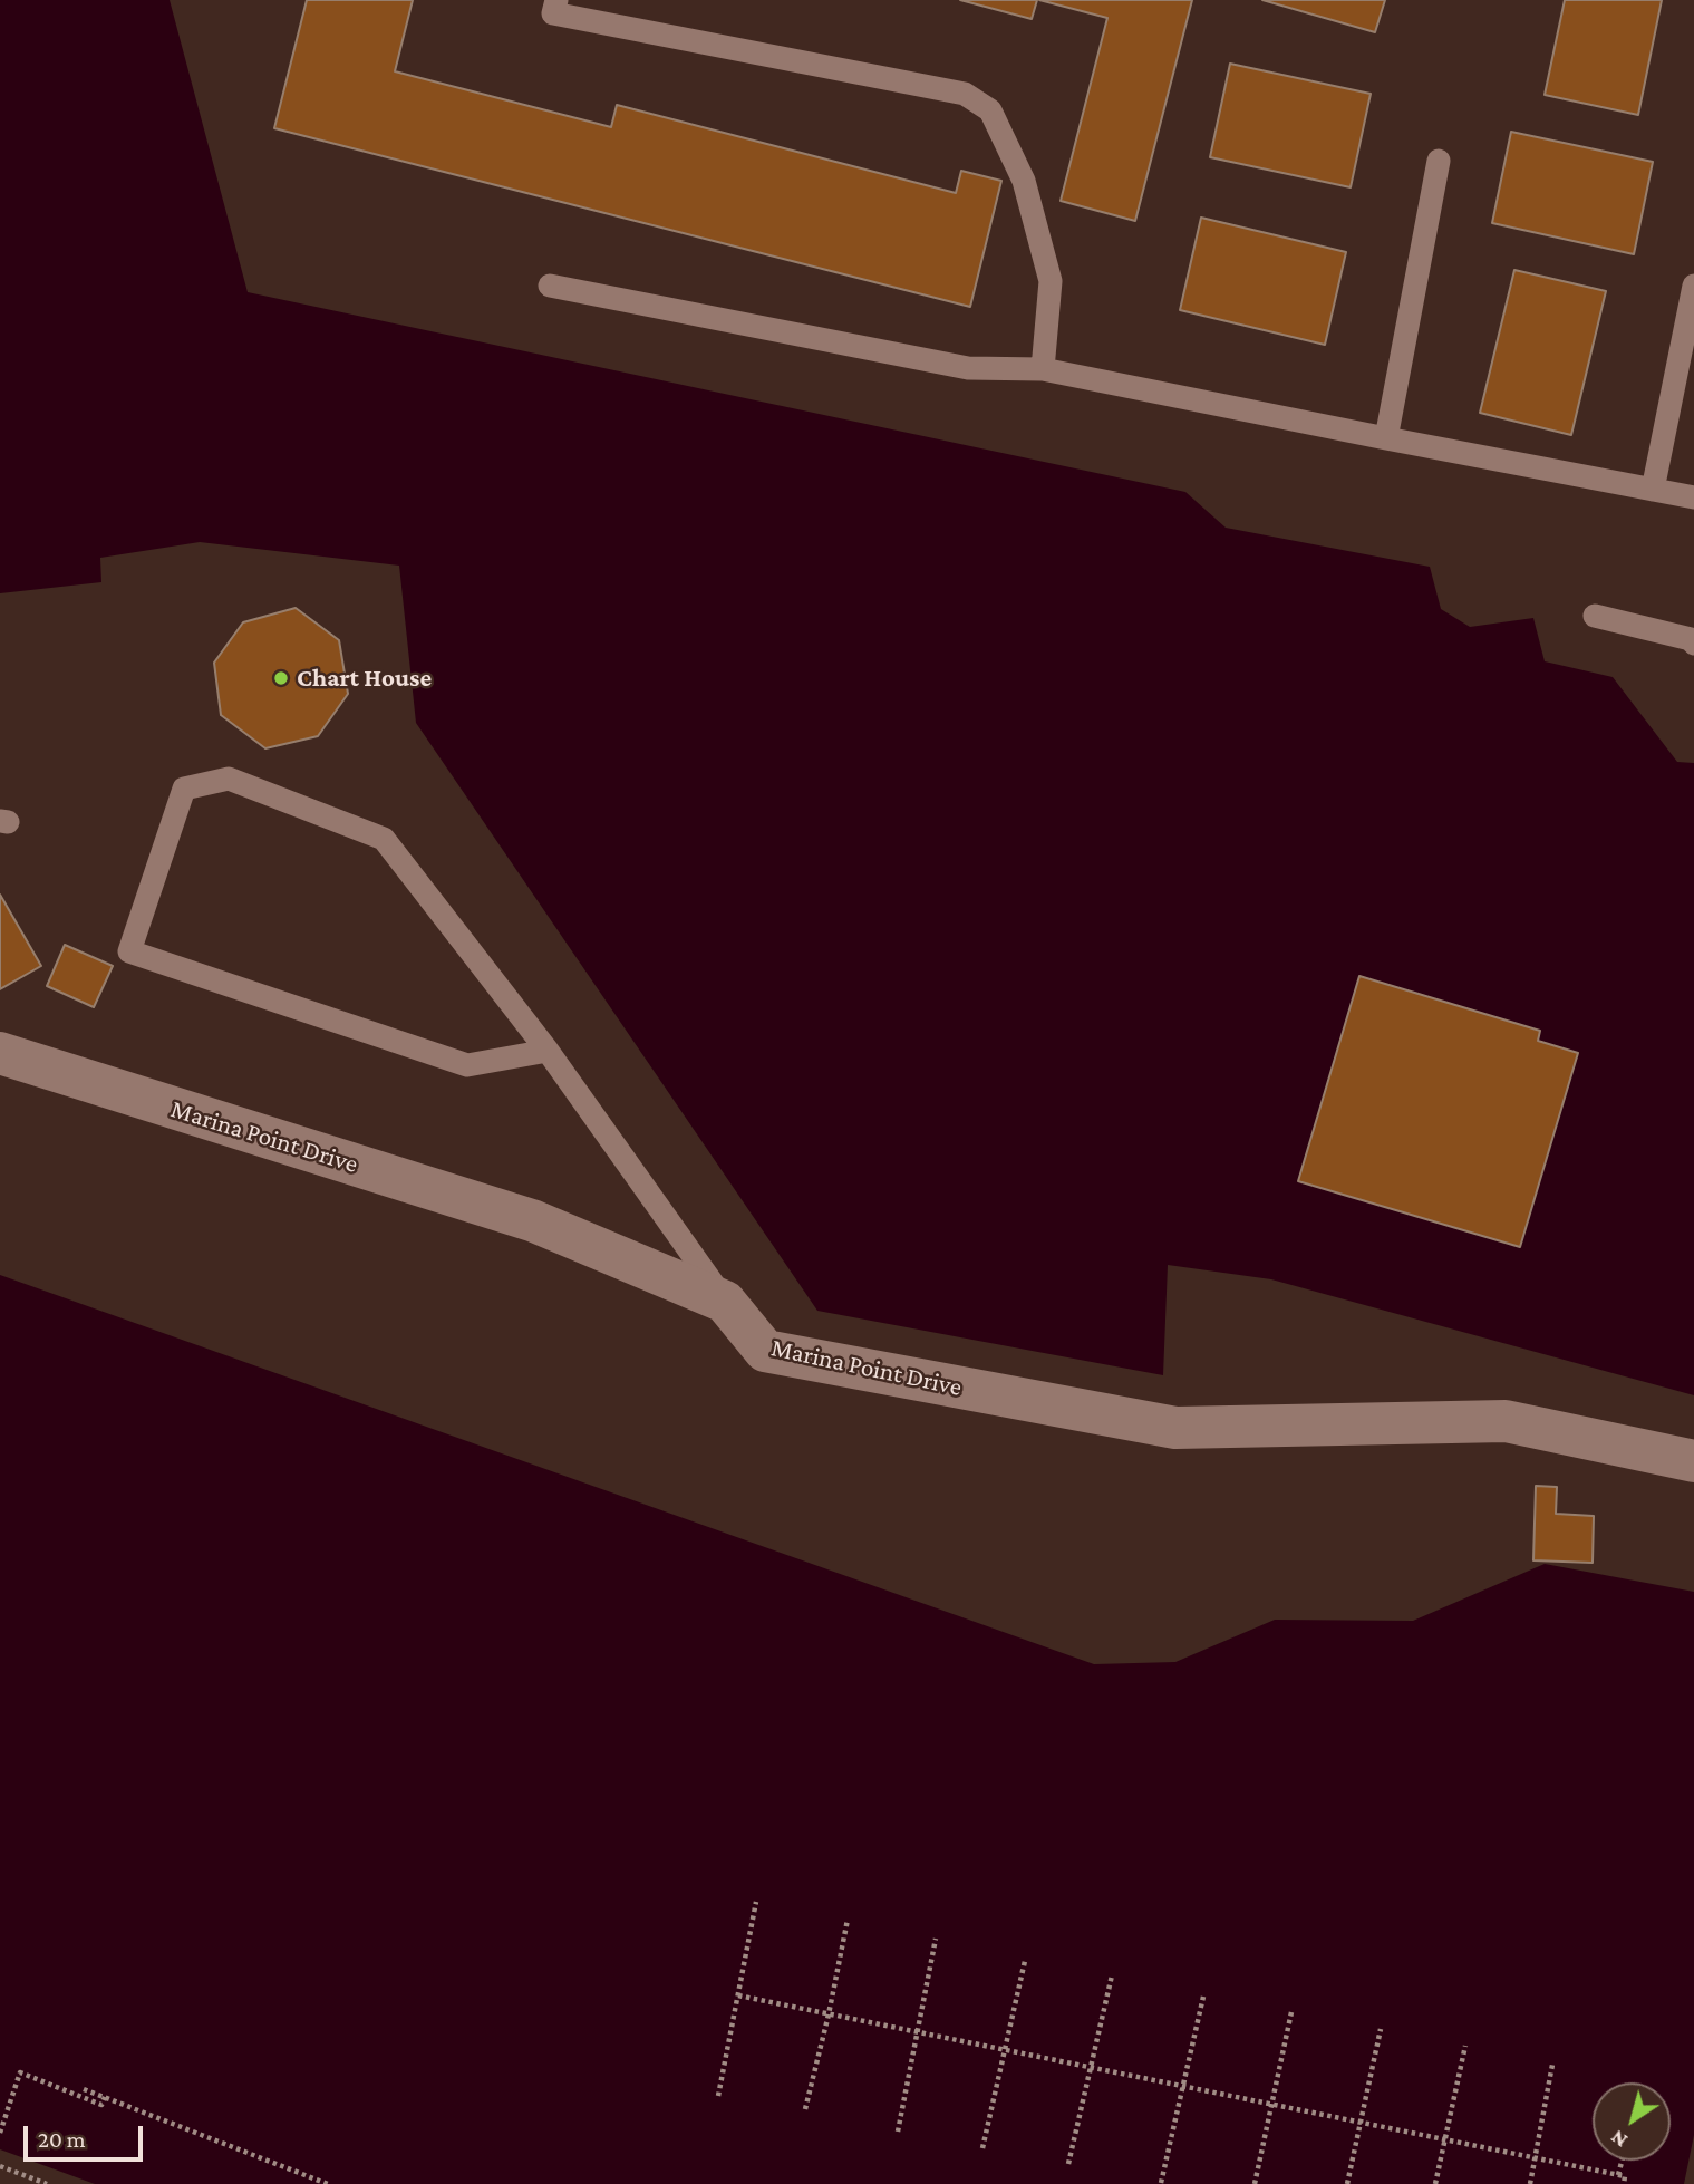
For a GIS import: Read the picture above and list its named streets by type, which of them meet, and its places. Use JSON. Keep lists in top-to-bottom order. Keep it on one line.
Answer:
{"streets":{"street":["Marina Point Drive"]},"places":["Chart House"],"scale_bar":"20 m","north":"bottom left"}
